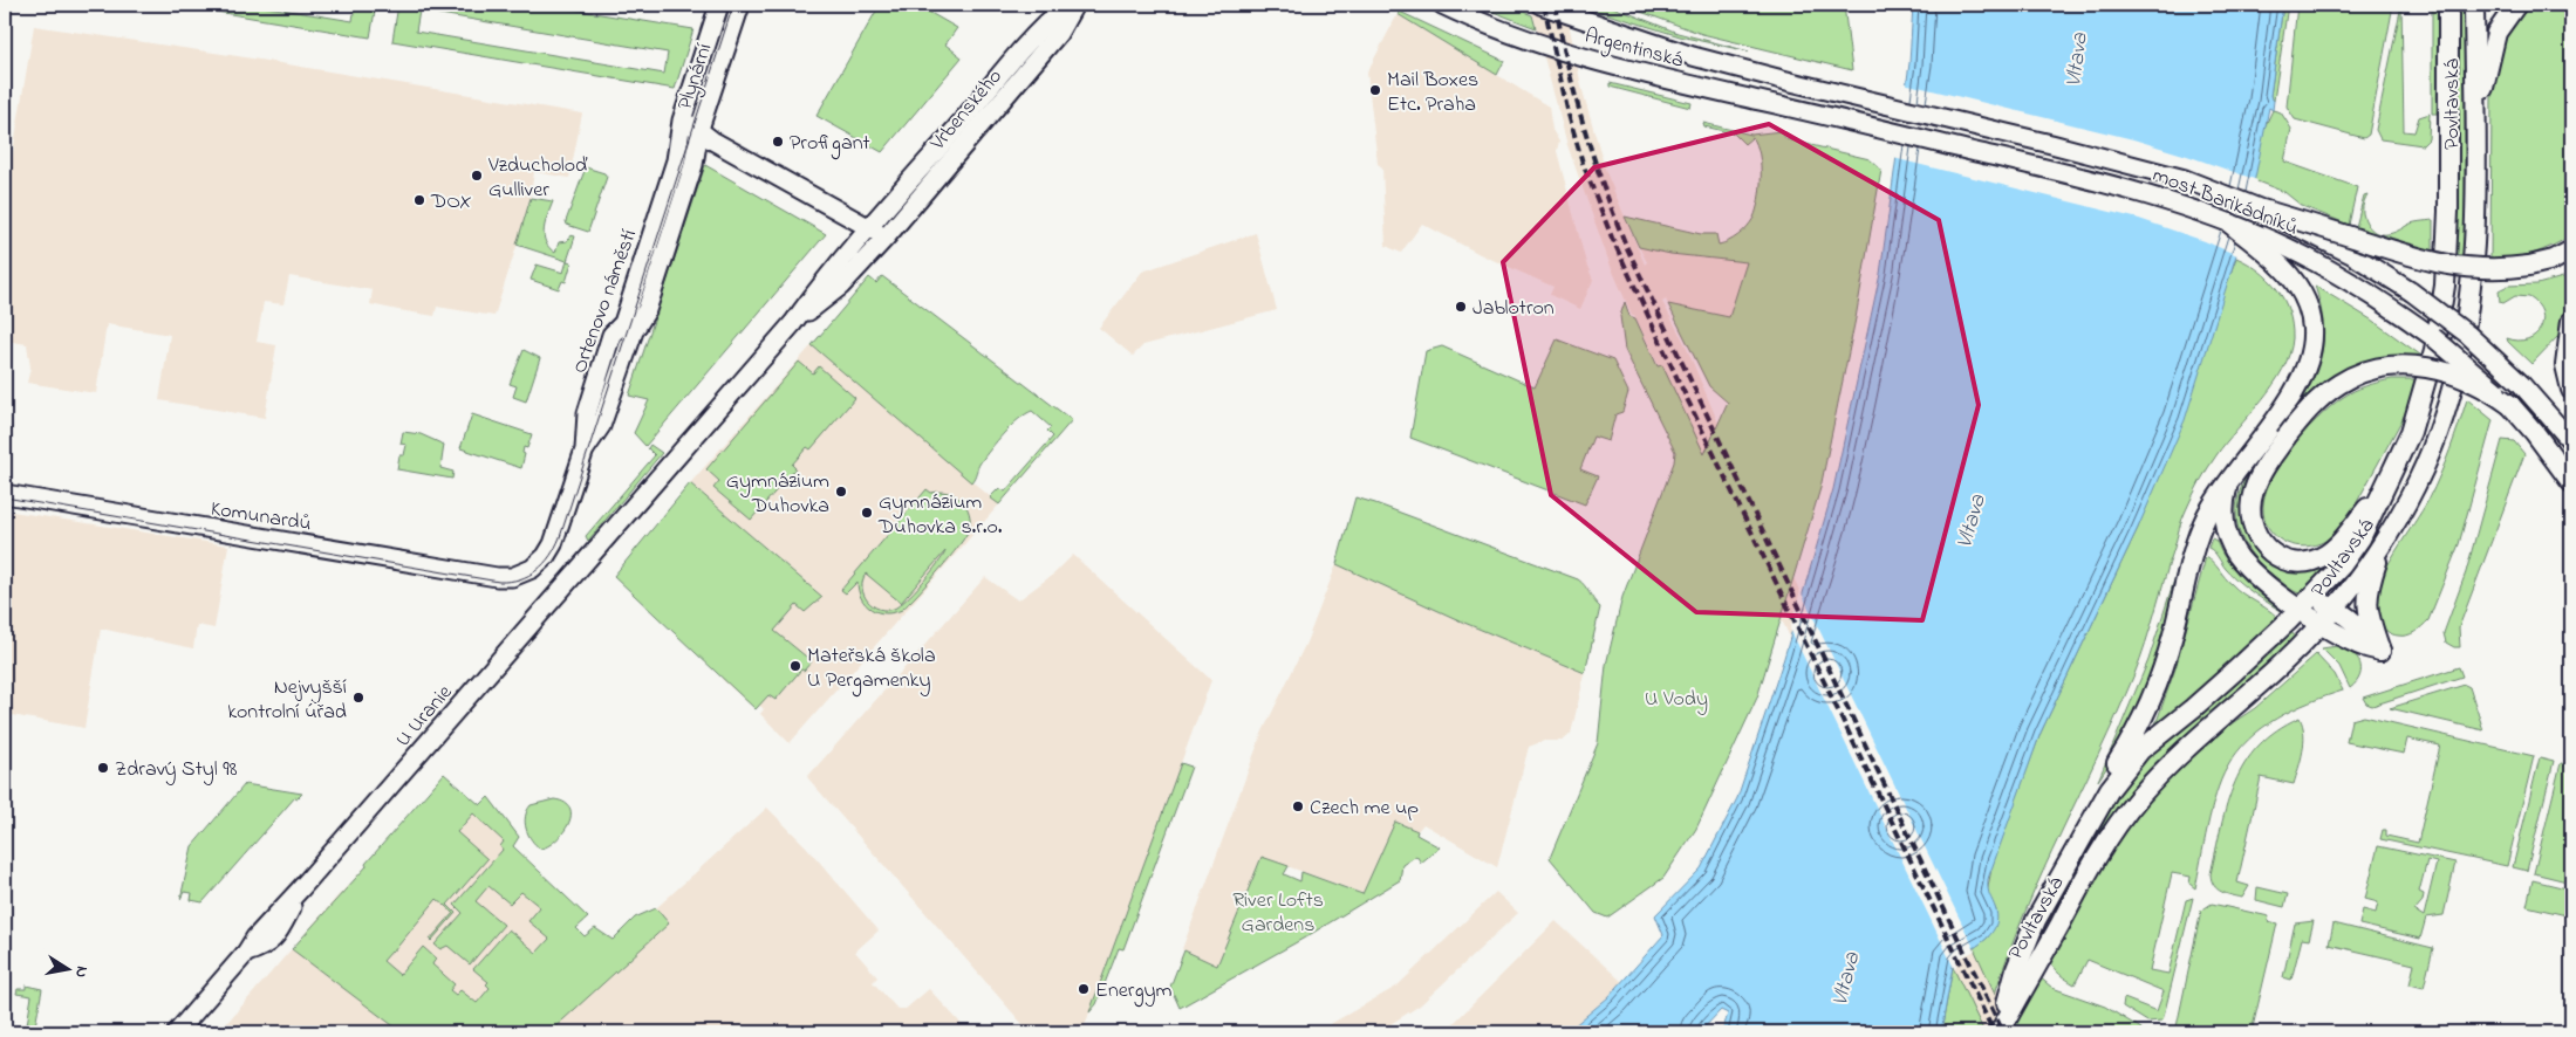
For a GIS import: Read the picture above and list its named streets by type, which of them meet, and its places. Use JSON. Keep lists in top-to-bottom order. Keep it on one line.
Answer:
{"streets":{"main road":["Argentinská","Plynární","Povltavská","Vrbenského","most Barikádníků","Ortenovo náměstí","Komunardů","U Uranie"]},"crossings":[["Argentinská","most Barikádníků"],["Plynární","Ortenovo náměstí"],["Ortenovo náměstí","Komunardů"]],"water":["Vltava"],"parks":["U Vody","River Lofts Gardens"],"places":["Mail Boxes Etc. Praha","Profigant","Vzducholoď Gulliver","DOX","Jablotron","Gymnázium Duhovka","Gymnázium Duhovka s.r.o.","Mateřská škola U Pergamenky","Nejvyšší kontrolní úřad","Zdravý Styl 98","Czech me up","Energym"],"north":"right"}
